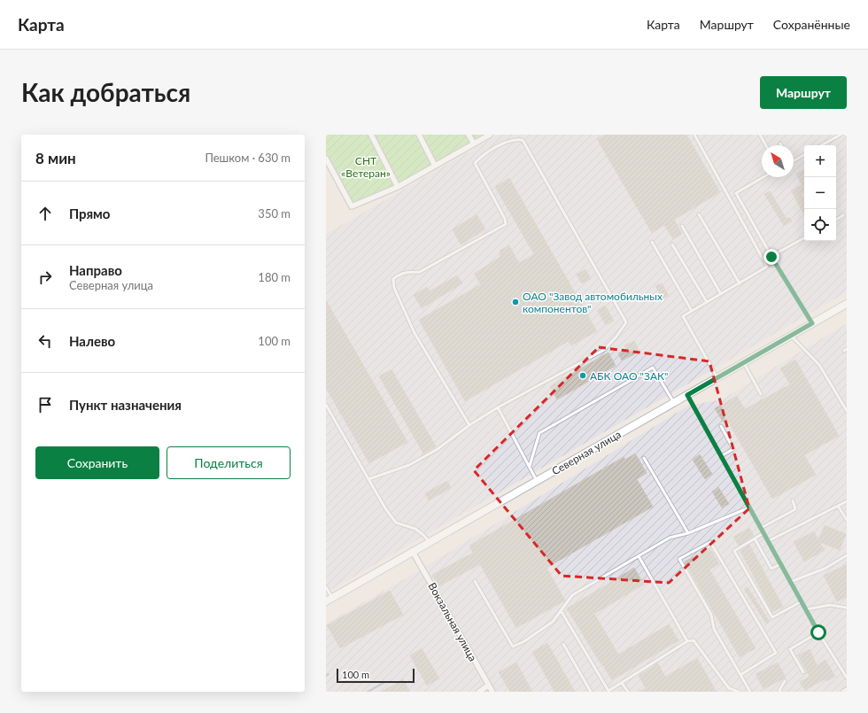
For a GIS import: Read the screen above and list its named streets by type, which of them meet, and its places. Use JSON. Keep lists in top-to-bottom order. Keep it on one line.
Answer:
{"streets":{"main road":["Северная улица"],"street":["Вокзальная улица"]},"crossings":[["Северная улица","Вокзальная улица"]],"parks":["СНТ «Ветеран»"],"places":["ОАО \"Завод автомобильных компонентов\"","АБК ОАО \"ЗАК\""],"scale_bar":"100 m","north":"top left","page":{"header":"Карта","nav":["Карта","Маршрут","Сохранённые"],"buttons":["Маршрут",["Сохранить","Поделиться"]],"title":"Как добраться","heading":["8 мин","Пешком · 630 m"],"map_buttons":["+","−"],"list":[["Прямо","350 m"],["Направо","Северная улица","180 m"],["Налево","100 m"],"Пункт назначения"],"scale":"100 m"}}
